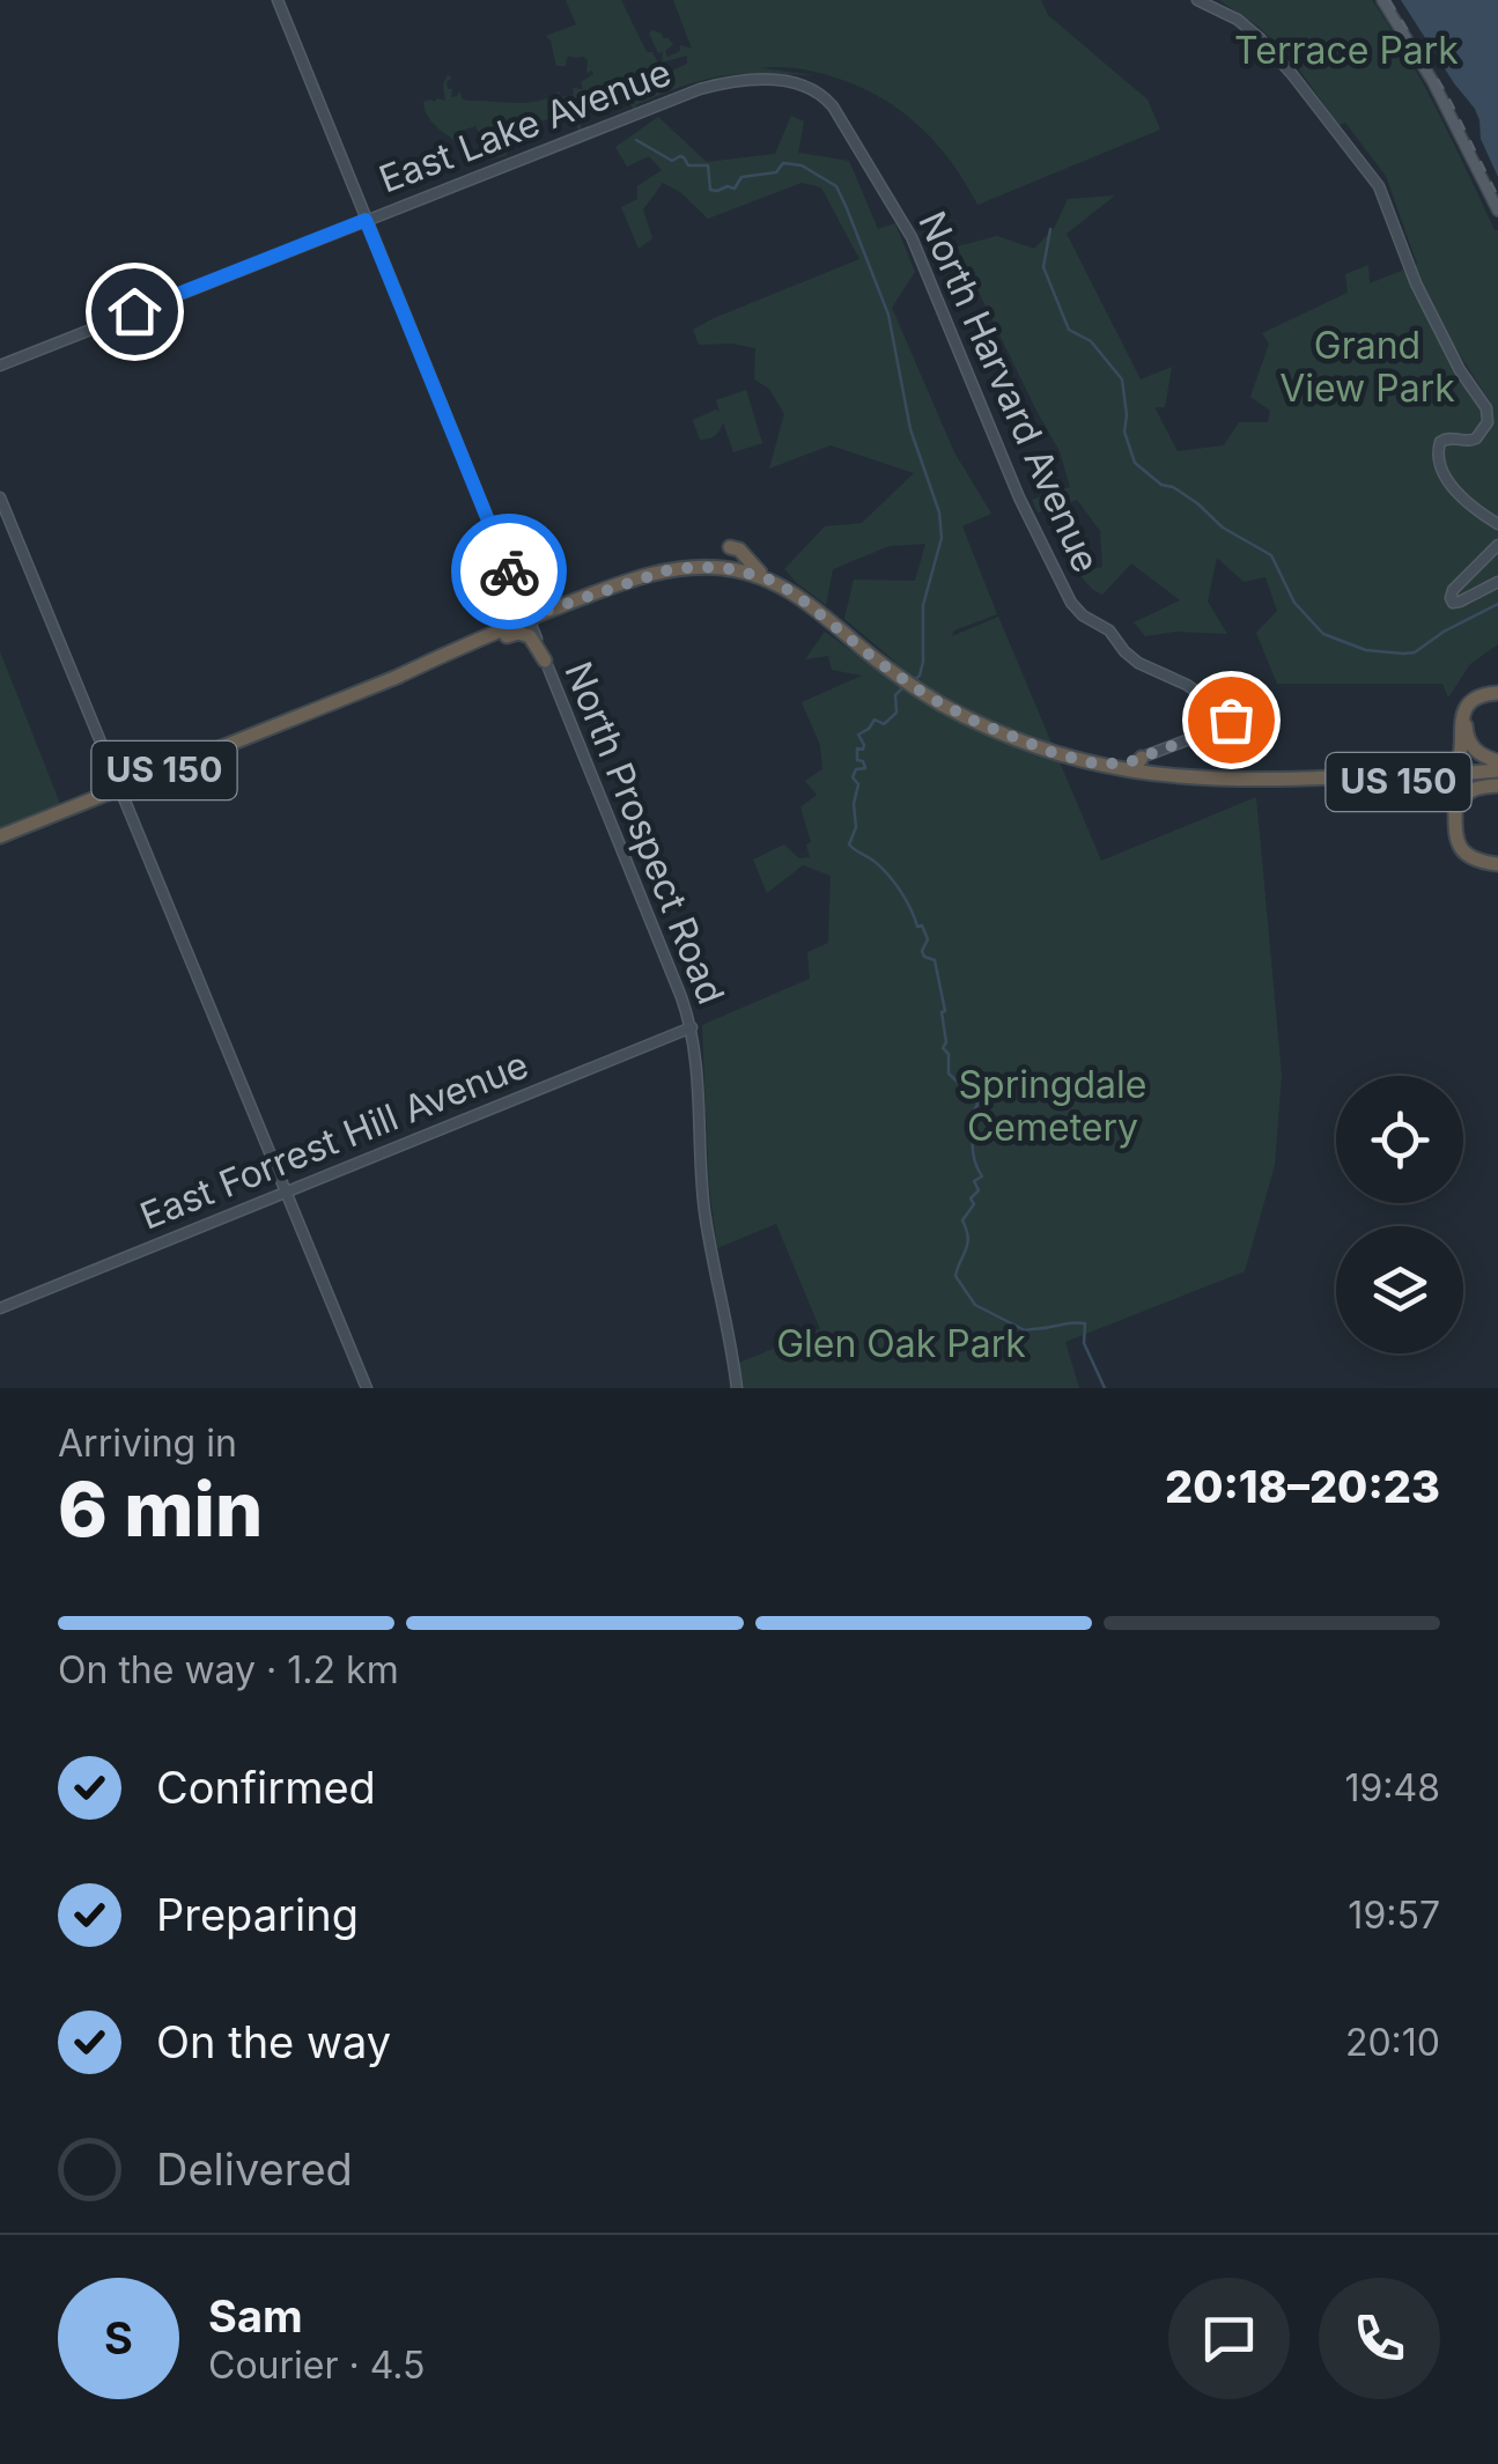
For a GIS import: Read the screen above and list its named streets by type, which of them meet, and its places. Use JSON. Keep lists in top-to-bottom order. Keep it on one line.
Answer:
{"streets":{"highway":["US 150"],"street":["East Lake Avenue","North Harvard Avenue","North Prospect Road","East Forrest Hill Avenue"]},"crossings":[["East Lake Avenue","North Harvard Avenue"],["East Lake Avenue","North Prospect Road"],["North Harvard Avenue","US 150"],["US 150","North Prospect Road"],["North Prospect Road","East Forrest Hill Avenue"]],"parks":["Terrace Park","Grand View Park","Springdale Cemetery","Glen Oak Park"],"page":{"heading":["6 min","Arriving in","20:18–20:23"],"panel":["Sam","Courier · 4.5"],"bar":"On the way · 1.2 km","list":[["Confirmed","19:48"],["Preparing","19:57"],["On the way","20:10"],"Delivered"],"round":"S"}}
